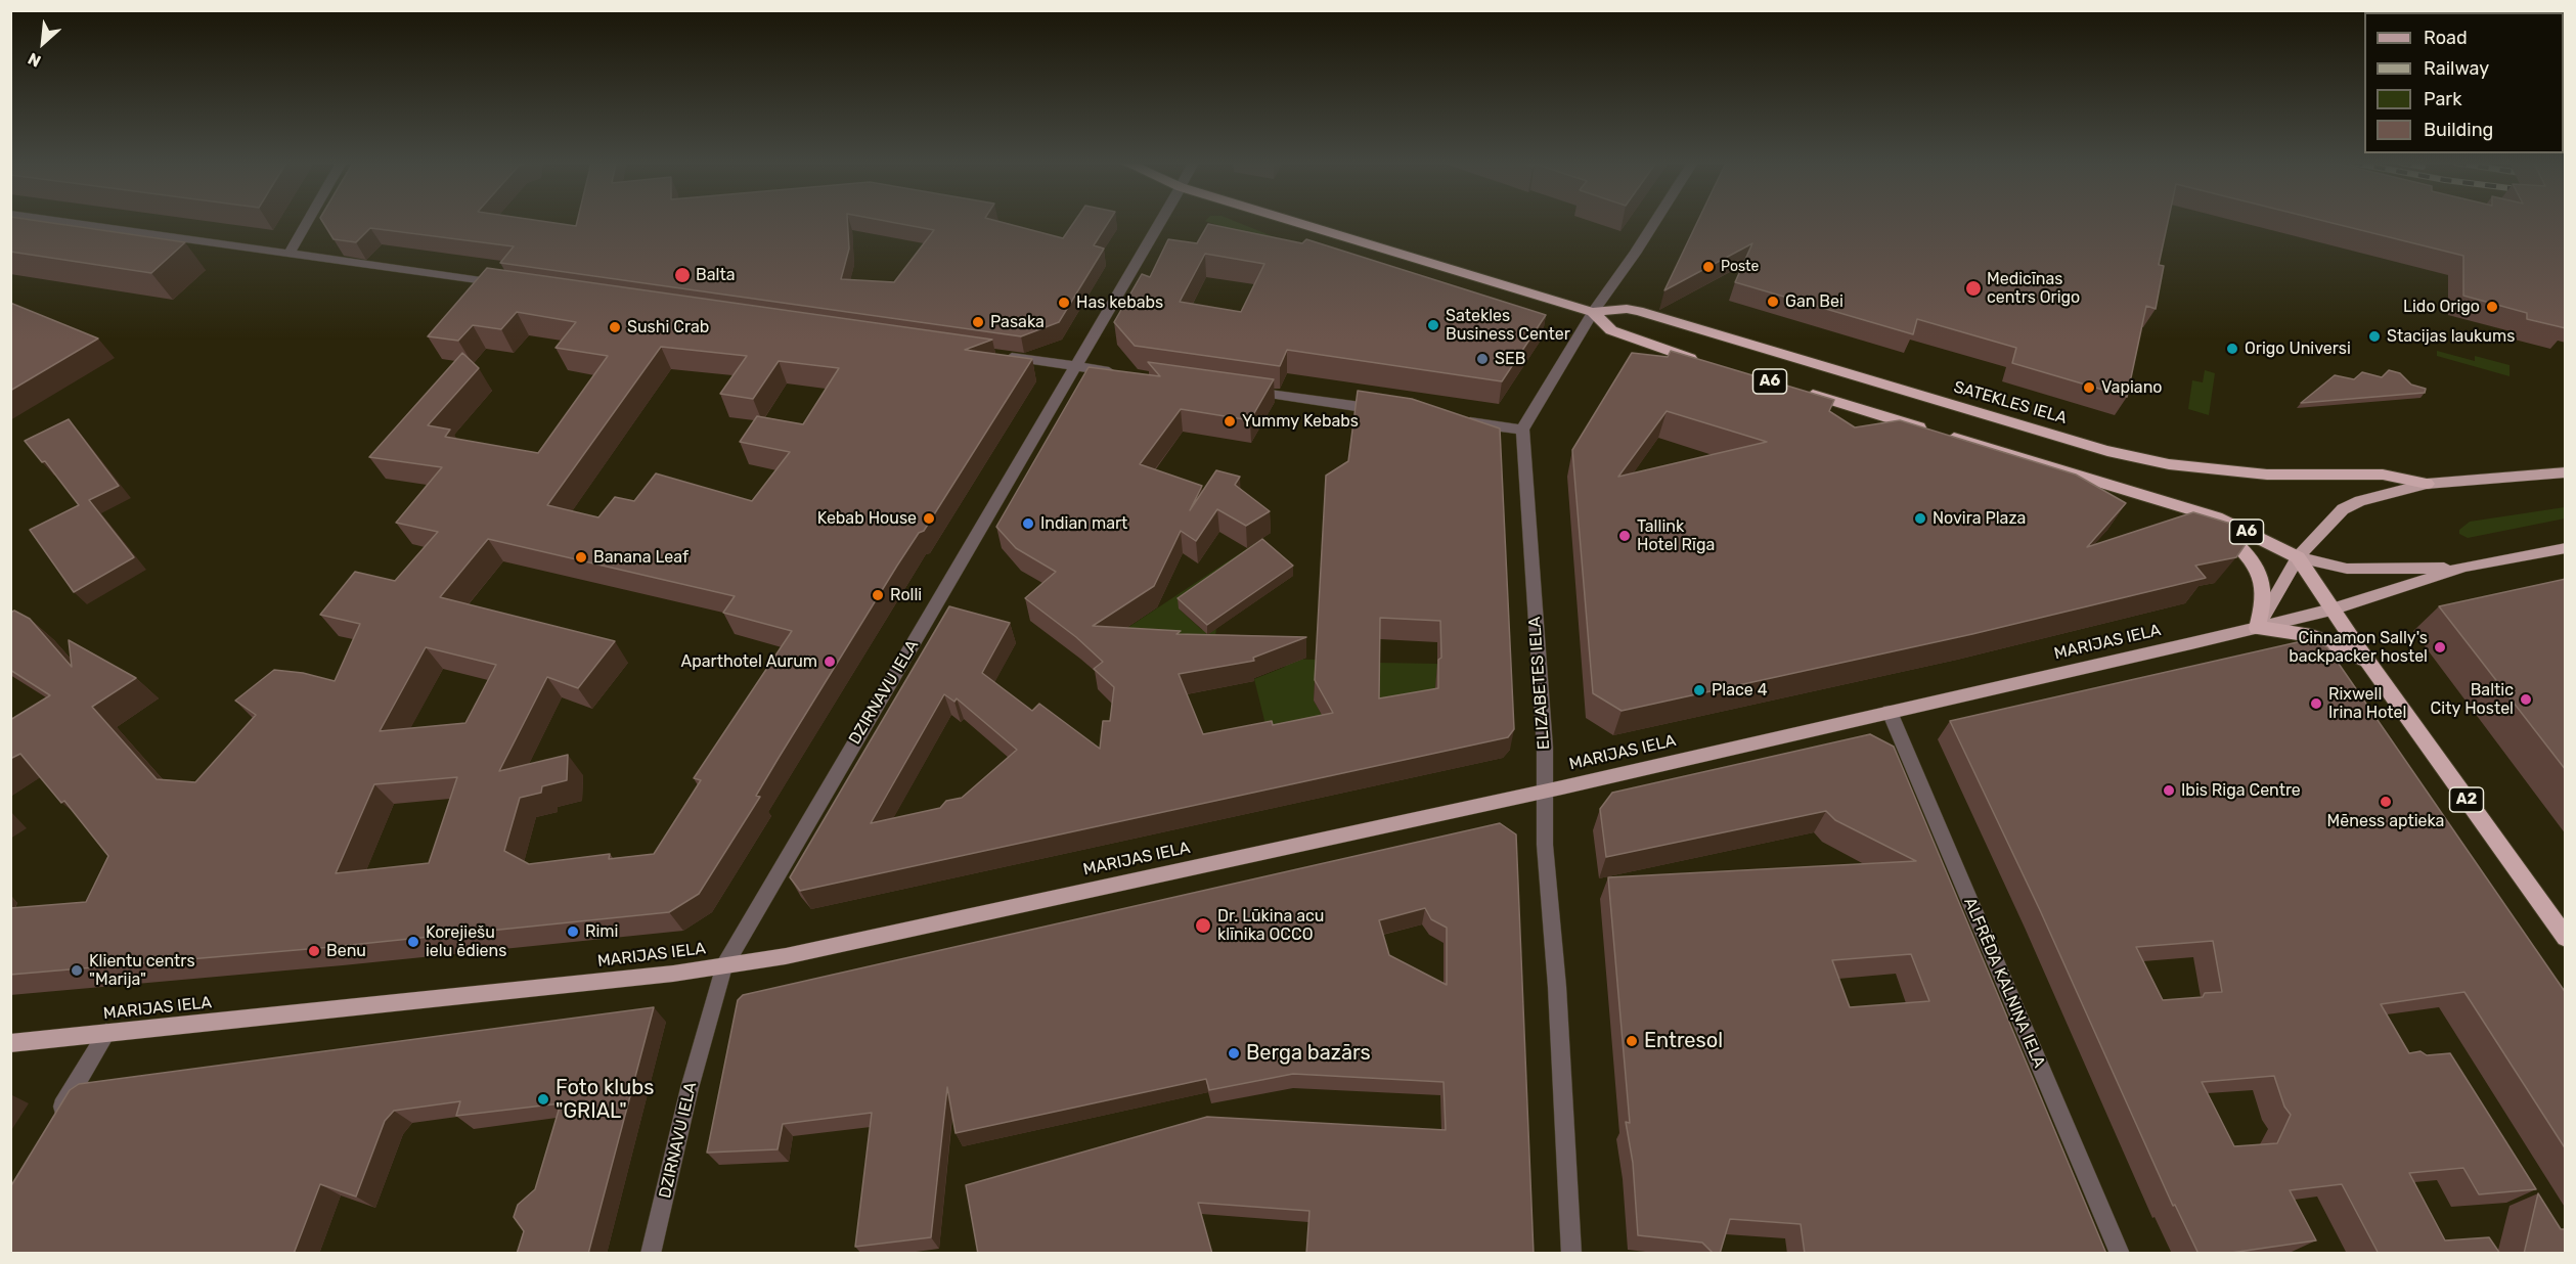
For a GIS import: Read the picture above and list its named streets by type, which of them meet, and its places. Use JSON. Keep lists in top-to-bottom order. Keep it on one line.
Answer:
{"streets":{"highway":["A6","SATEKLES IELA","A2"],"main road":["MARIJAS IELA"],"street":["ELIZABETES IELA","DZIRNAVU IELA","ALFRĒDA KALNIŅA IELA"]},"crossings":[["A6","MARIJAS IELA"],["A6","A2"],["MARIJAS IELA","ELIZABETES IELA"],["MARIJAS IELA","DZIRNAVU IELA"],["MARIJAS IELA","A2"],["MARIJAS IELA","ALFRĒDA KALNIŅA IELA"]],"places":["Poste","Balta","Medicīnas centrs Origo","Gan Bei","Has kebabs","Lido Origo","Pasaka","Satekles Business Center","Sushi Crab","Stacijas laukums","Origo Universi","SEB","Vapiano","Yummy Kebabs","Kebab House","Novira Plaza","Indian mart","Tallink Hotel Rīga","Banana Leaf","Rolli","Cinnamon Sally's backpacker hostel","Aparthotel Aurum","Place 4","Baltic City Hostel","Rixwell Irina Hotel","Ibis Riga Centre","Mēness aptieka","Dr. Lūkina acu klīnika OCCO","Rimi","Korejiešu ielu ēdiens","Benu","Klientu centrs \"Marija\"","Entresol","Berga bazārs","Foto klubs \"GRIAL\""],"legend":["Road","Railway","Park","Building"],"north":"bottom left"}
